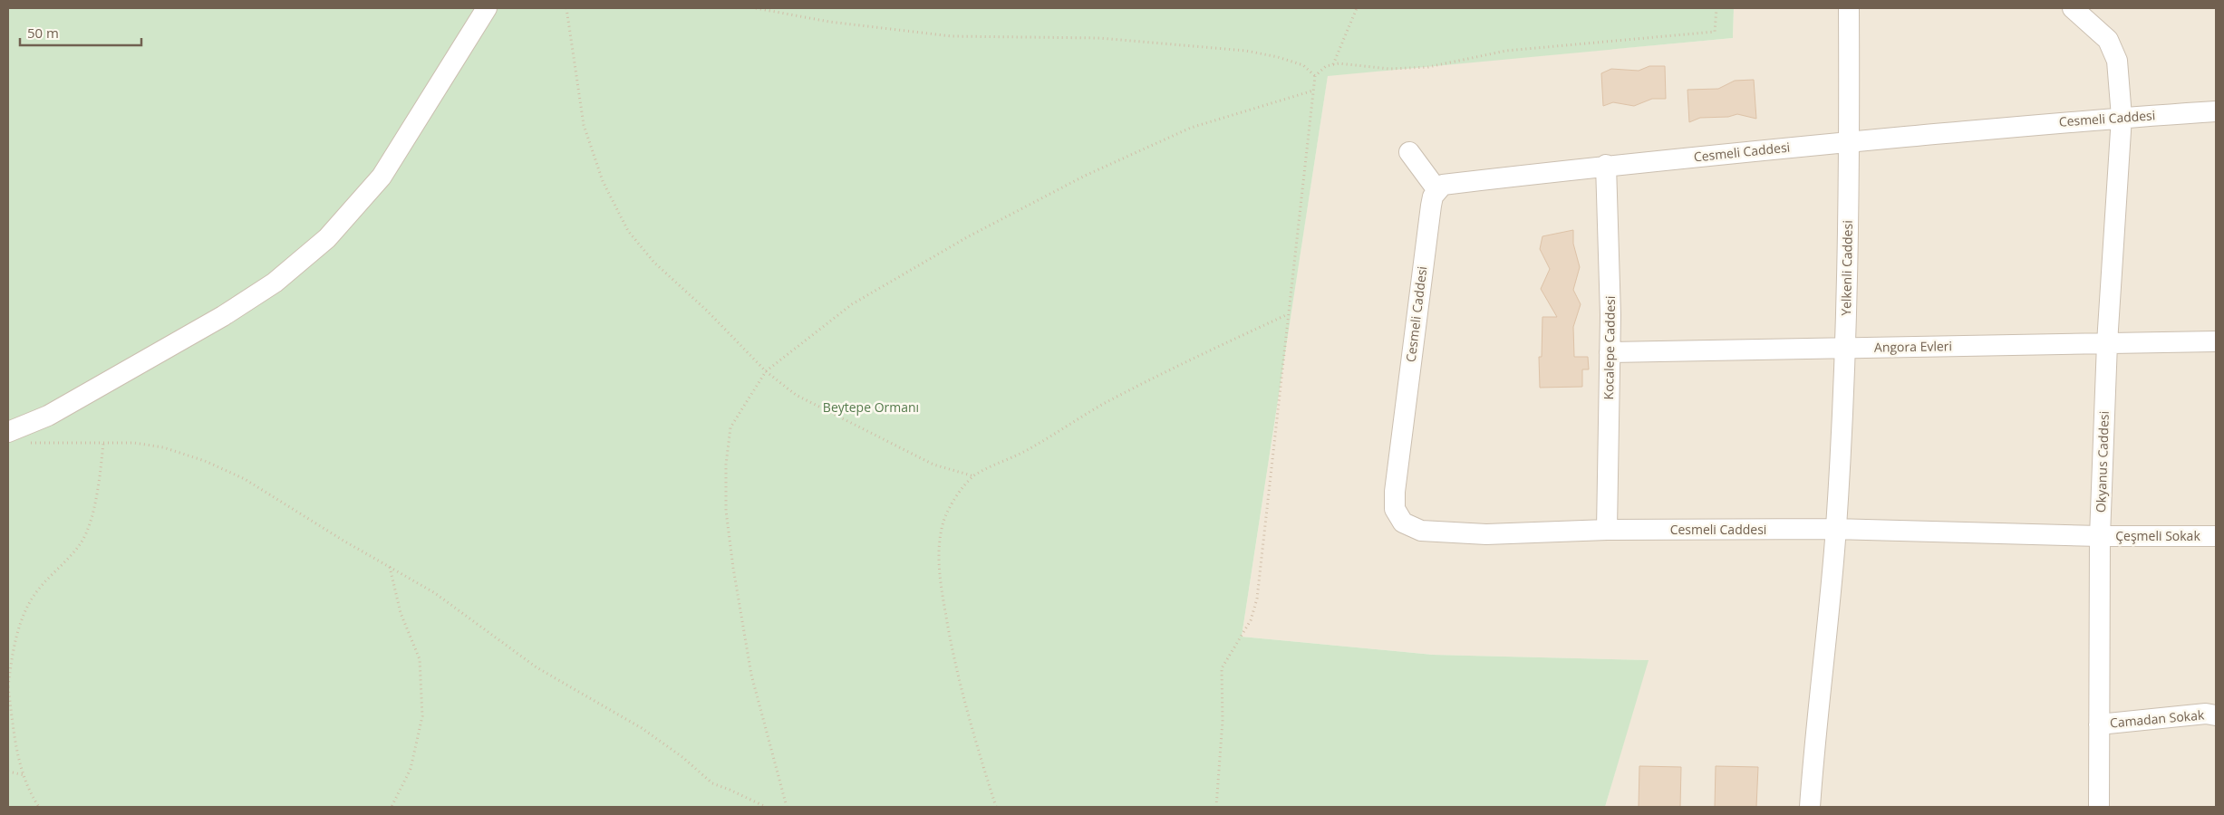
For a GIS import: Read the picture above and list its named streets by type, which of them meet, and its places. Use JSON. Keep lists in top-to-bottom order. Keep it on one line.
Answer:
{"streets":{"street":["Cesmeli Caddesi","Yelkenli Caddesi","Angora Evleri","Kocalepe Caddesi","Okyanus Caddesi","Çeşmeli Sokak","Camadan Sokak"]},"crossings":[["Cesmeli Caddesi","Yelkenli Caddesi"],["Cesmeli Caddesi","Kocalepe Caddesi"],["Cesmeli Caddesi","Okyanus Caddesi"],["Cesmeli Caddesi","Çeşmeli Sokak"],["Yelkenli Caddesi","Angora Evleri"],["Angora Evleri","Kocalepe Caddesi"],["Angora Evleri","Okyanus Caddesi"],["Okyanus Caddesi","Çeşmeli Sokak"],["Okyanus Caddesi","Camadan Sokak"]],"parks":["Beytepe Ormanı"],"scale_bar":"50 m"}
